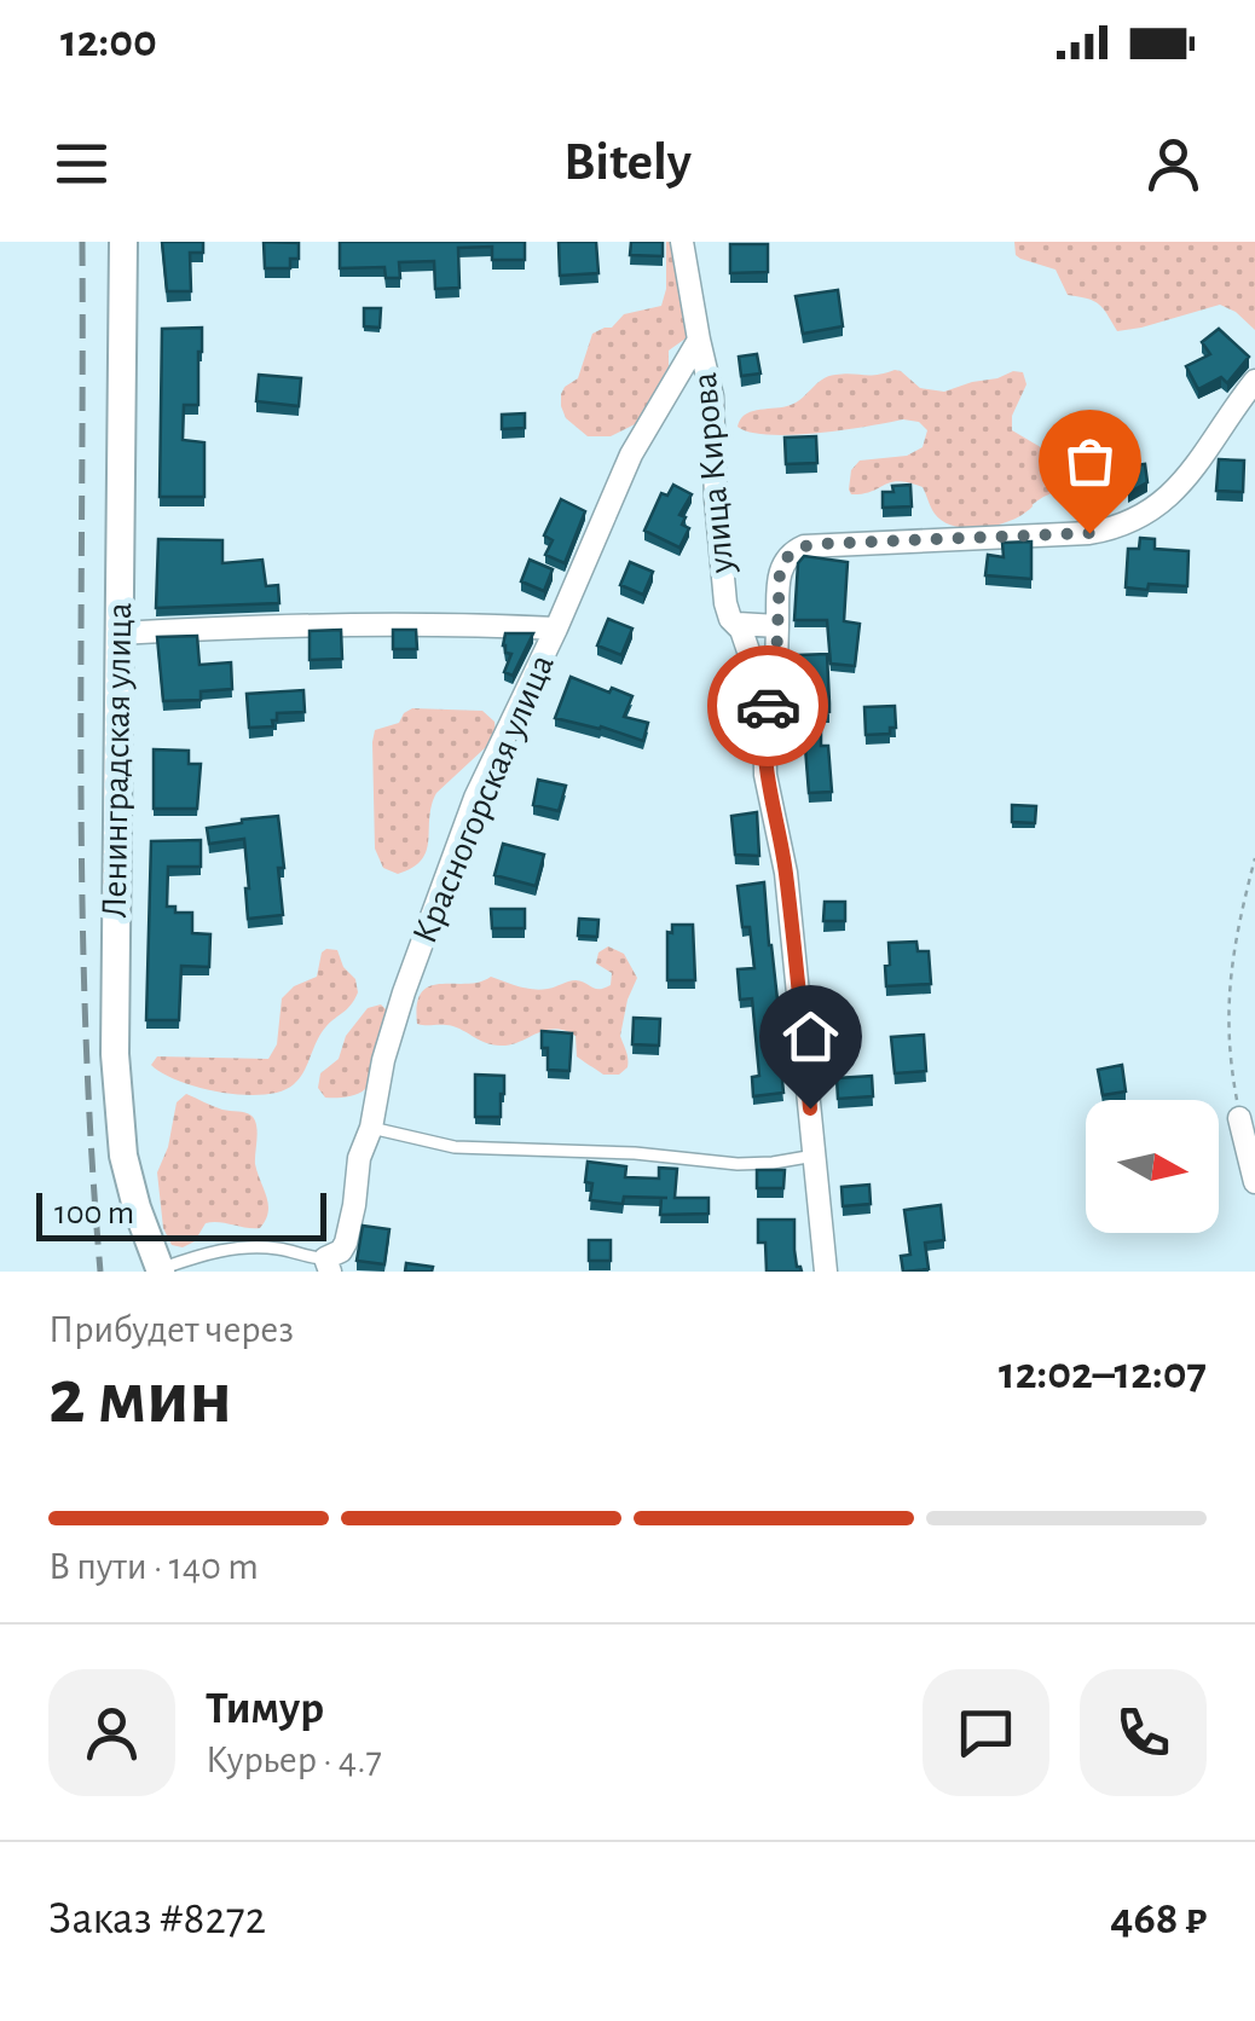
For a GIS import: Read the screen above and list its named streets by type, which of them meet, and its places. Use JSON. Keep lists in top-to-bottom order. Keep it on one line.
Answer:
{"streets":{"main road":["Ленинградская улица"],"street":["улица Кирова","Красногорская улица"]},"crossings":[["улица Кирова","Красногорская улица"]],"scale_bar":"100 m","north":"right","page":{"status":"12:00","header":"Bitely","scale":"100 m","heading":["2 мин","Прибудет через","12:02–12:07"],"panel":["Тимур","Курьер · 4.7","Заказ #8272","468 ₽"],"bar":"В пути · 140 m"}}
